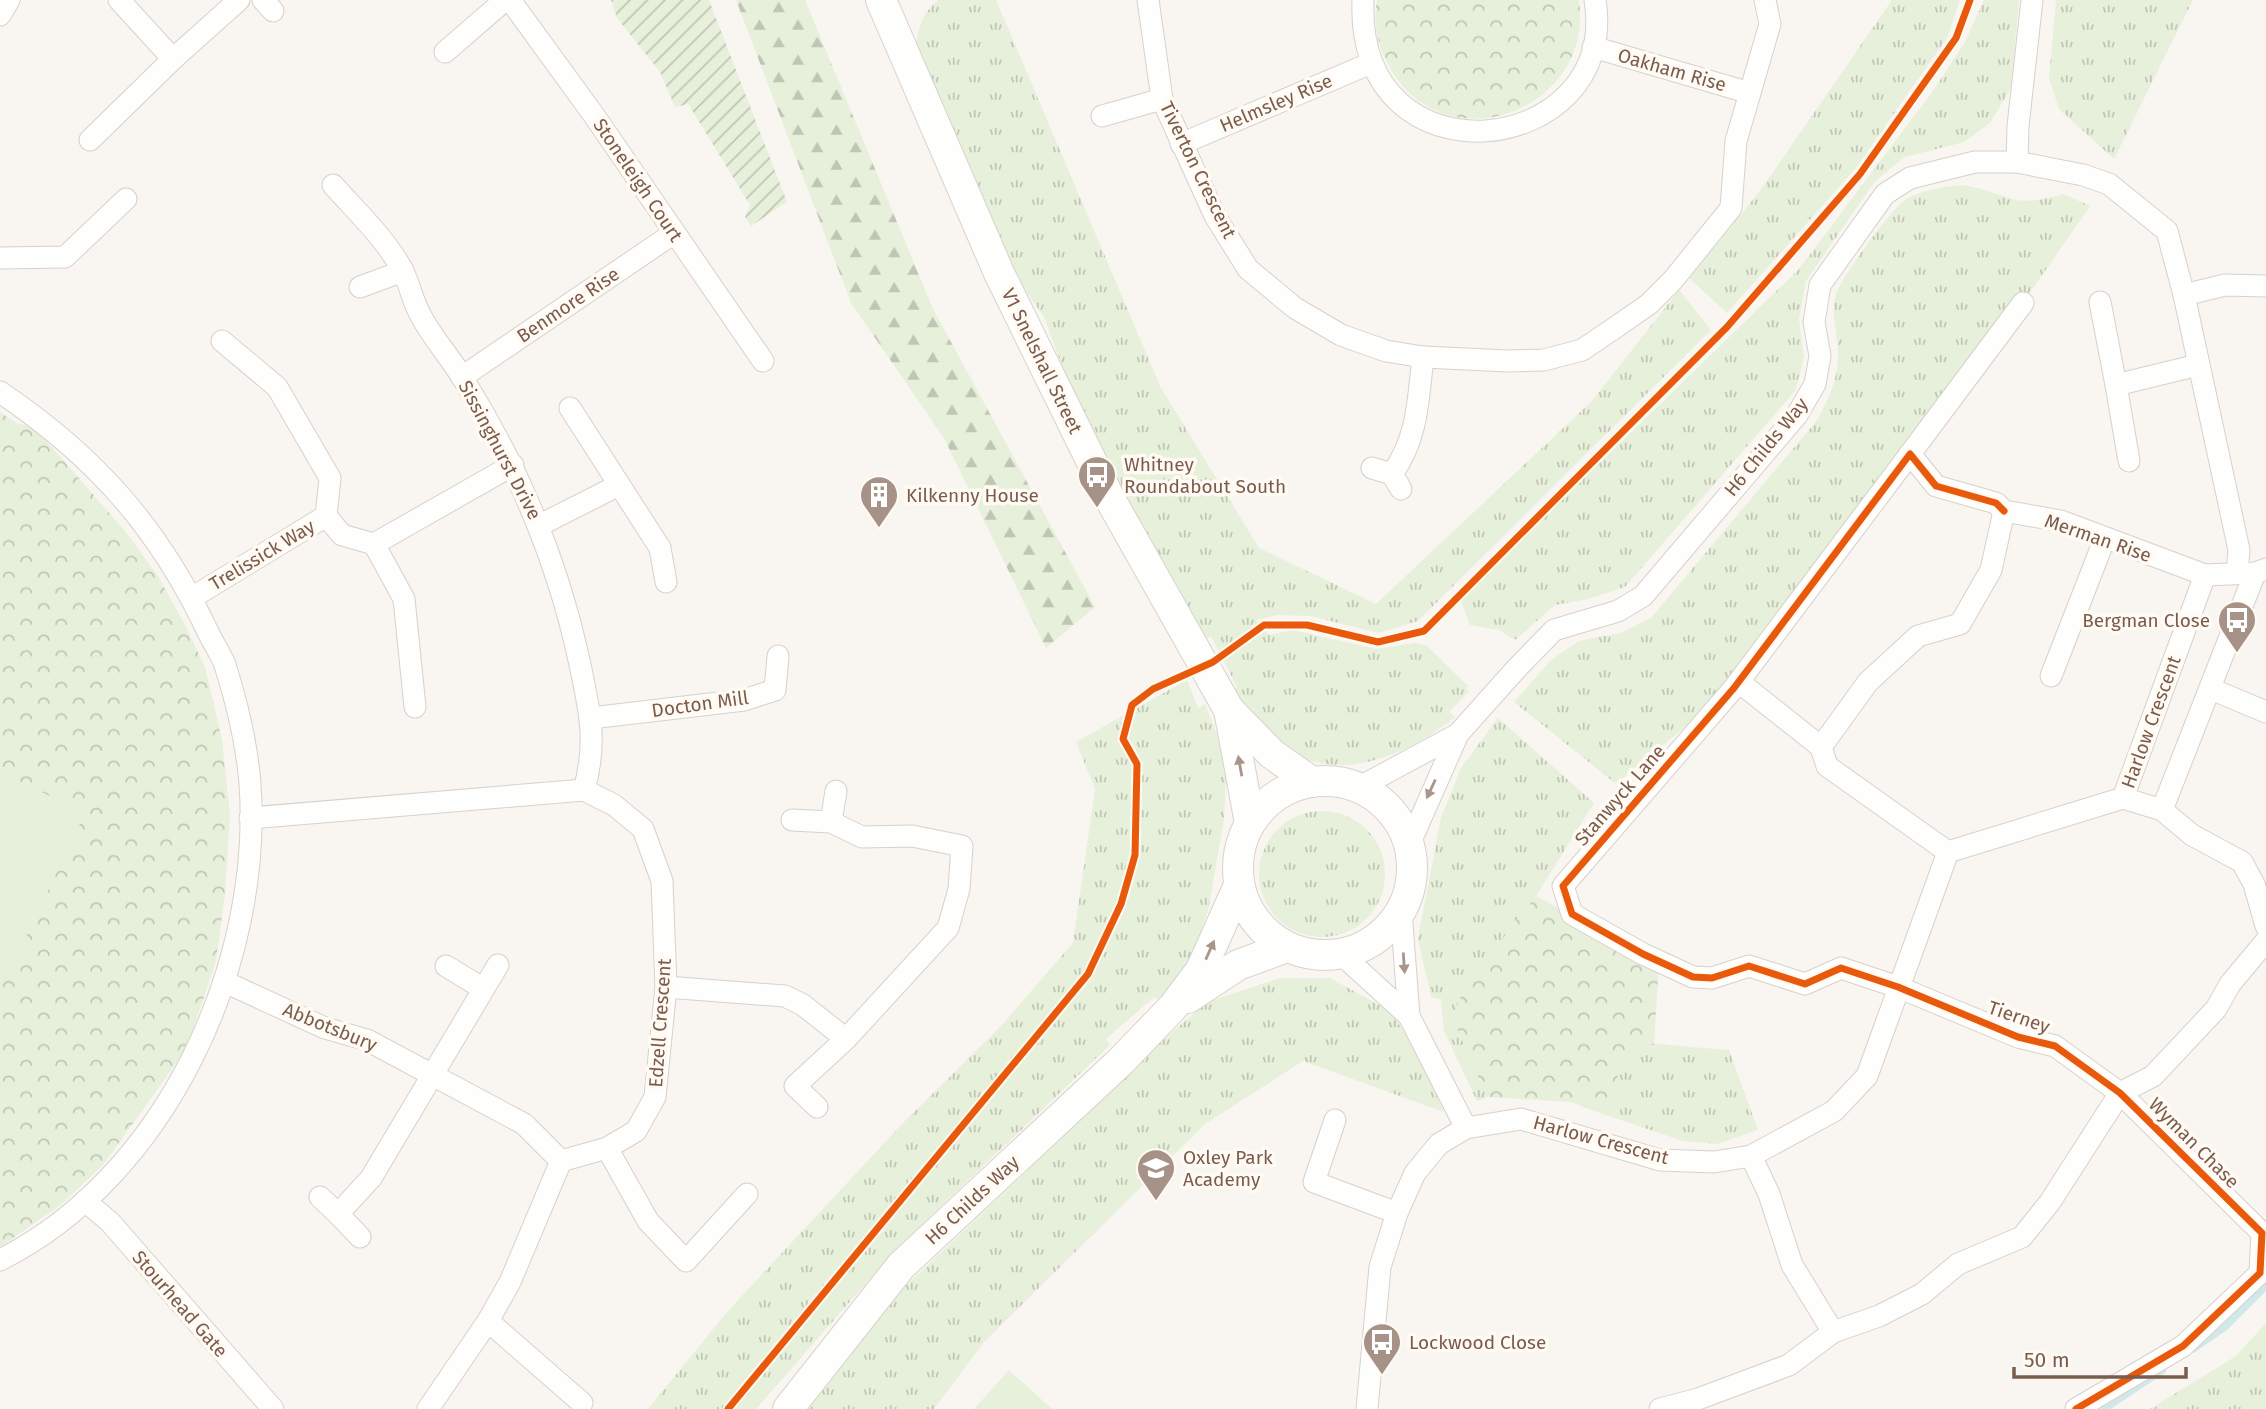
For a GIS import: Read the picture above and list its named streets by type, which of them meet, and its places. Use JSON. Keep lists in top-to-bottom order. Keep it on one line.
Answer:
{"streets":{"street":["Oakham Rise","Helmsley Rise","Tiverton Crescent","Stoneleigh Court","Benmore Rise","V1 Snelshall Street","H6 Childs Way","Sissinghurst Drive","Merman Rise","Trelissick Way","Docton Mill","Harlow Crescent","Stanwyck Lane","Tierney","Edzell Crescent","Abbotsbury","Wyman Chase","Stourhead Gate"]},"crossings":[["Oakham Rise","Tiverton Crescent"],["Helmsley Rise","Tiverton Crescent"],["Stoneleigh Court","Benmore Rise"],["Benmore Rise","Sissinghurst Drive"],["V1 Snelshall Street","H6 Childs Way"],["Sissinghurst Drive","Docton Mill"],["Sissinghurst Drive","Edzell Crescent"],["Merman Rise","Harlow Crescent"],["Merman Rise","Stanwyck Lane"],["Harlow Crescent","Stanwyck Lane"],["Harlow Crescent","Tierney"],["Stanwyck Lane","Tierney"],["Tierney","Wyman Chase"],["Edzell Crescent","Abbotsbury"]],"places":{"bus stop":["Whitney Roundabout South","Bergman Close","Lockwood Close"],"building":["Kilkenny House"],"school or university":["Oxley Park Academy"]},"scale_bar":"50 m"}
